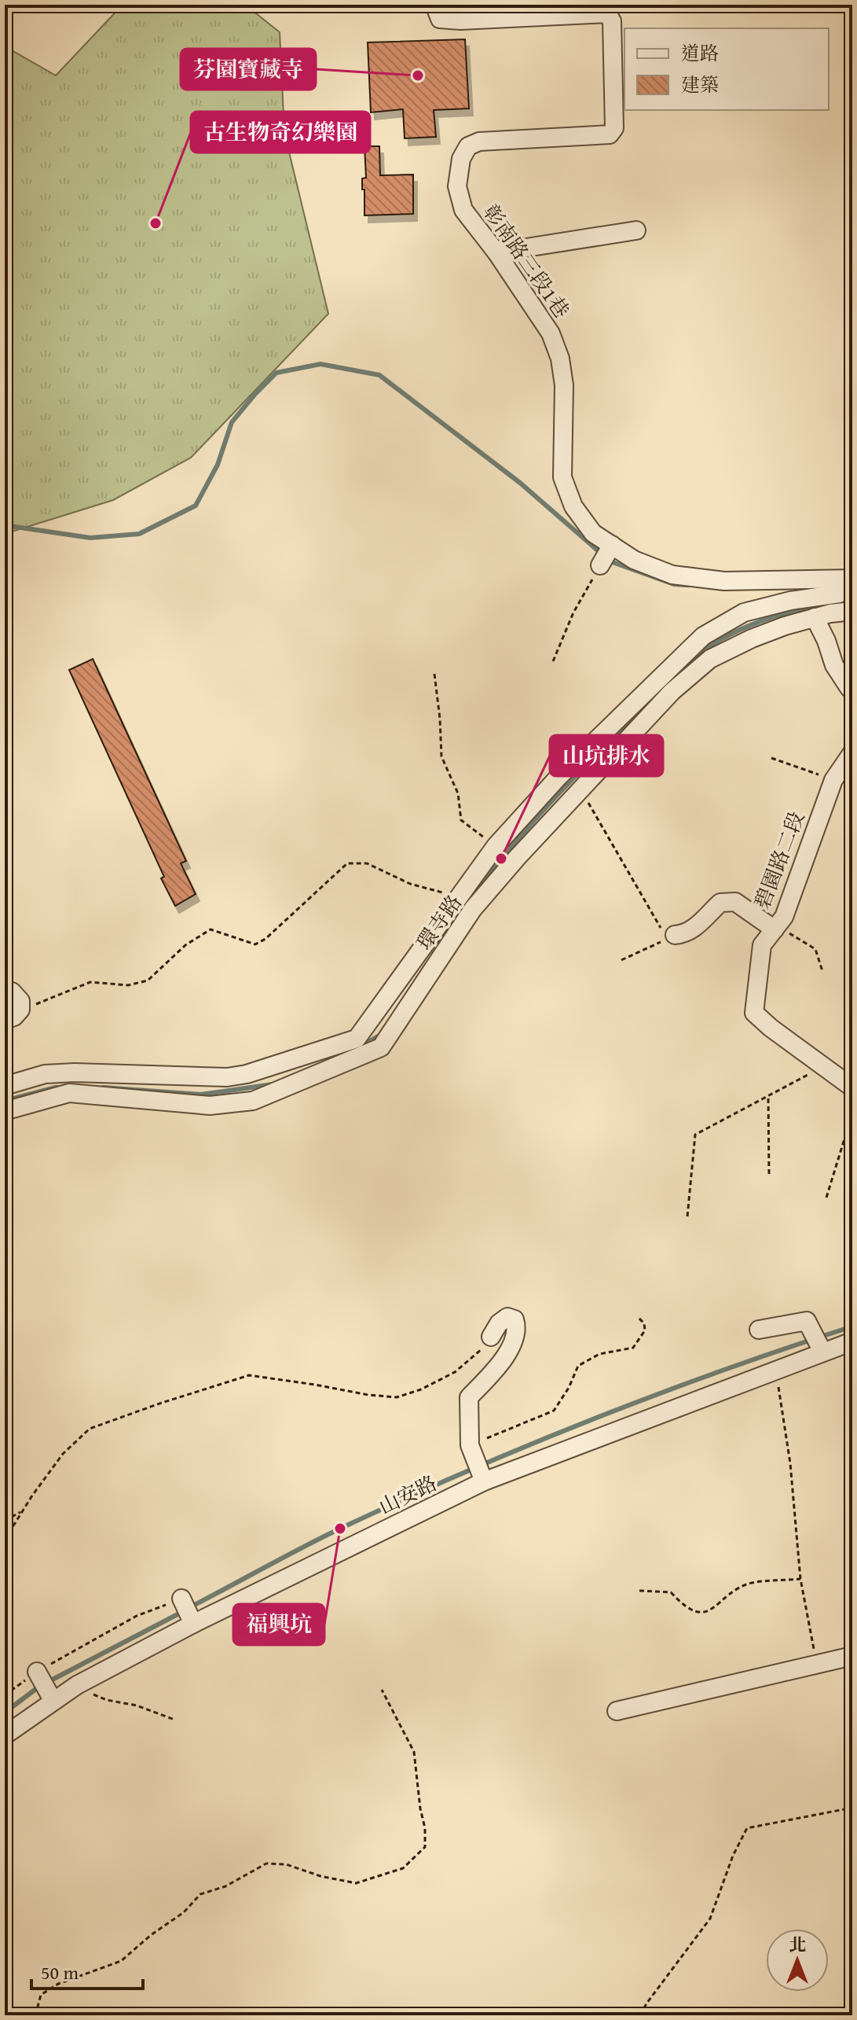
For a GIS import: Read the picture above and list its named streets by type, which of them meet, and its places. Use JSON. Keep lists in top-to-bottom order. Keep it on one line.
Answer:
{"streets":{"street":["彰南路三段1巷","碧園路二段","環寺路","山安路"]},"crossings":[["彰南路三段1巷","環寺路"]],"places":["芬園寶藏寺","古生物奇幻樂園","山坑排水","福興坑"],"legend":["道路","建築"],"scale_bar":"50 m","north":"top"}
